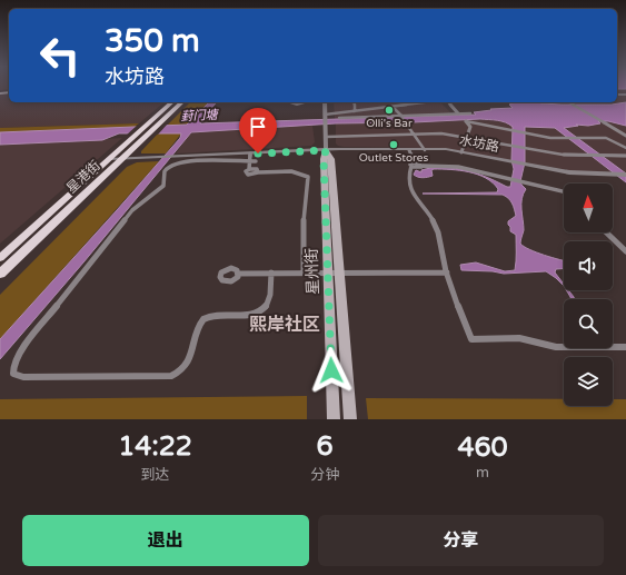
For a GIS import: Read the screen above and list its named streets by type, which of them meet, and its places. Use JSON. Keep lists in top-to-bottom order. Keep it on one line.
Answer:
{"streets":{"main road":["星港街","星州街"],"street":["水坊路"]},"crossings":[["水坊路","星港街"],["水坊路","星州街"]],"districts":["熙岸社区"],"water":["葑门塘"],"places":["Olli's Bar","Outlet Stores"],"north":"top","page":{"turn":["350 m","水坊路"],"eta":["14:22","到达","6","分钟","460","m"],"buttons":["退出","分享"]}}
